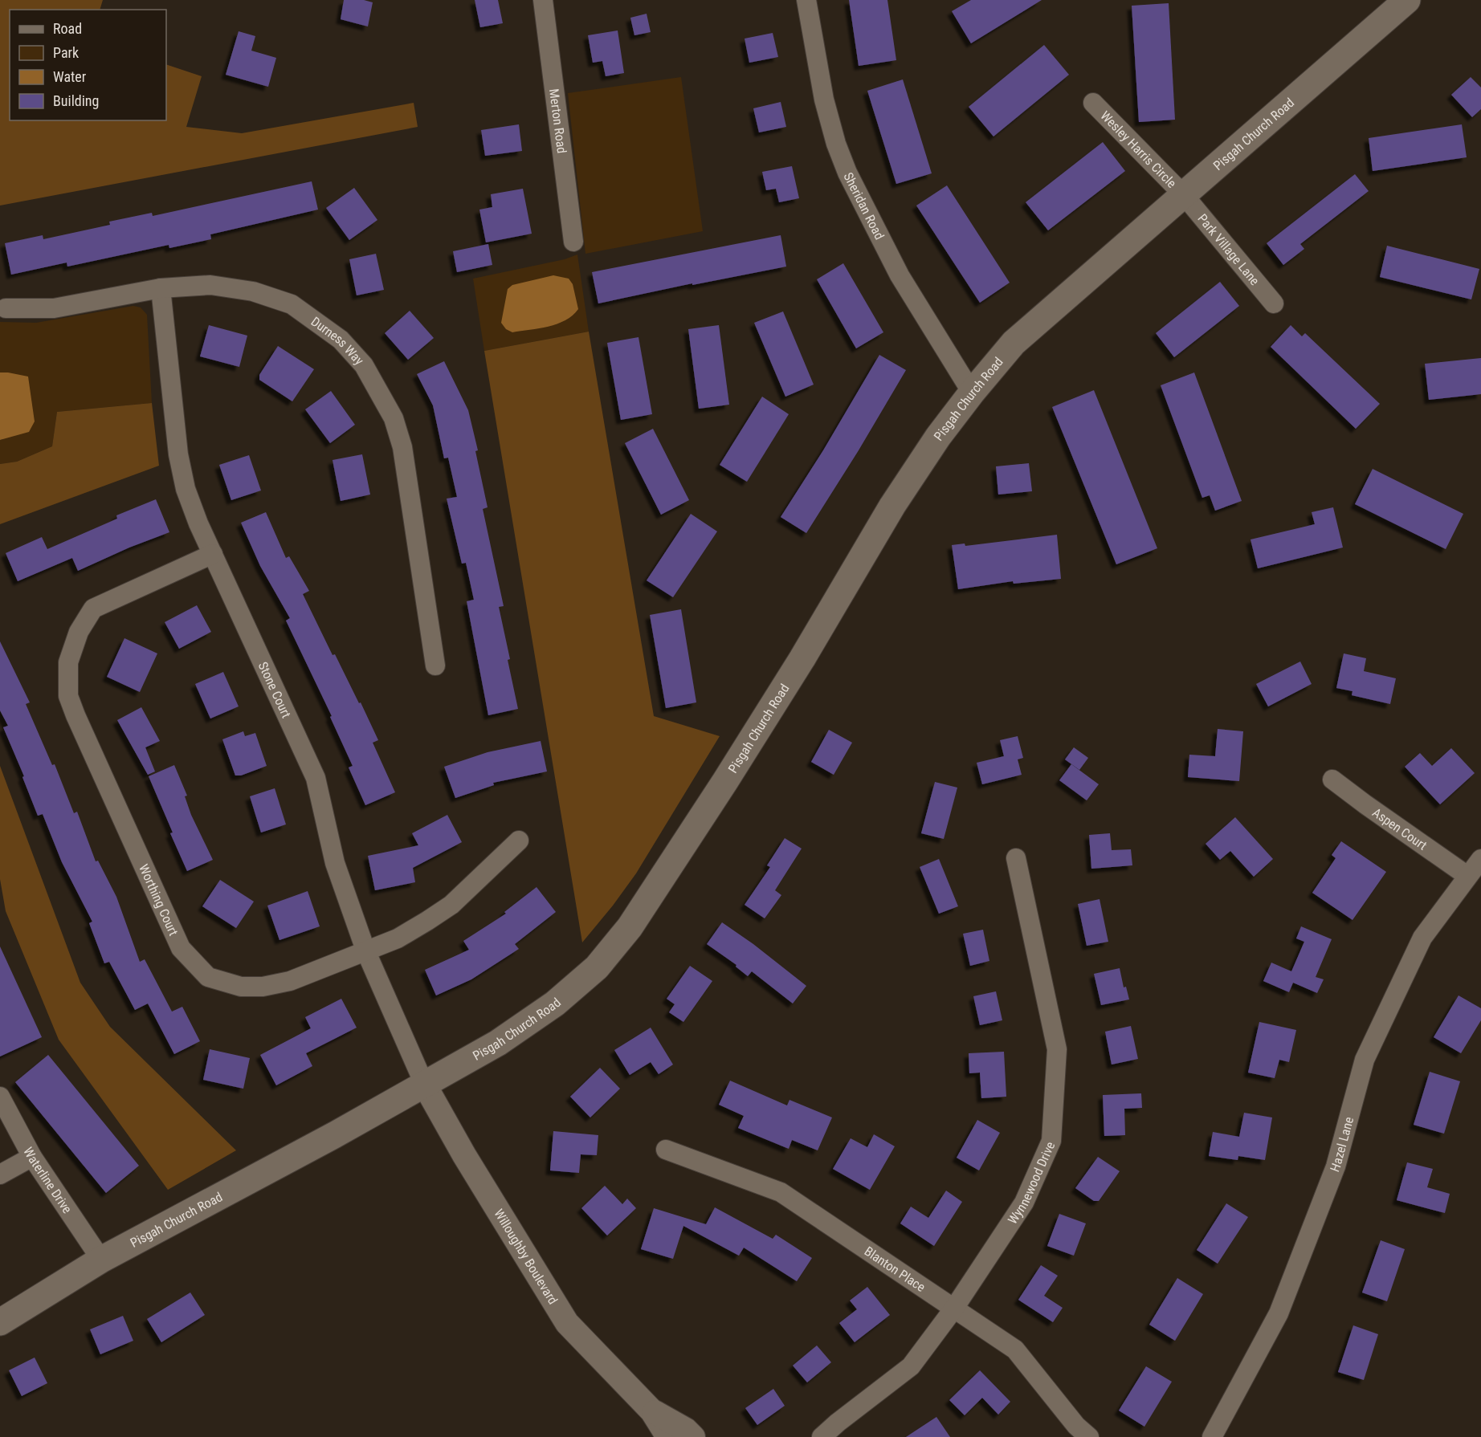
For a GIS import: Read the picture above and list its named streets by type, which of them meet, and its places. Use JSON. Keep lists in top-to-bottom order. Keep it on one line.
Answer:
{"streets":{"main road":["Pisgah Church Road"],"street":["Merton Road","Wesley Harris Circle","Sheridan Road","Park Village Lane","Durness Way","Stone Court","Aspen Court","Worthing Court","Hazel Lane","Waterline Drive","Wynnewood Drive","Willoughby Boulevard","Blanton Place"]},"crossings":[["Pisgah Church Road","Wesley Harris Circle"],["Pisgah Church Road","Sheridan Road"],["Pisgah Church Road","Park Village Lane"],["Pisgah Church Road","Stone Court"],["Pisgah Church Road","Waterline Drive"],["Pisgah Church Road","Willoughby Boulevard"],["Wesley Harris Circle","Park Village Lane"],["Durness Way","Stone Court"],["Stone Court","Worthing Court"],["Stone Court","Willoughby Boulevard"],["Aspen Court","Hazel Lane"],["Wynnewood Drive","Blanton Place"]],"legend":["Road","Park","Water","Building"]}
